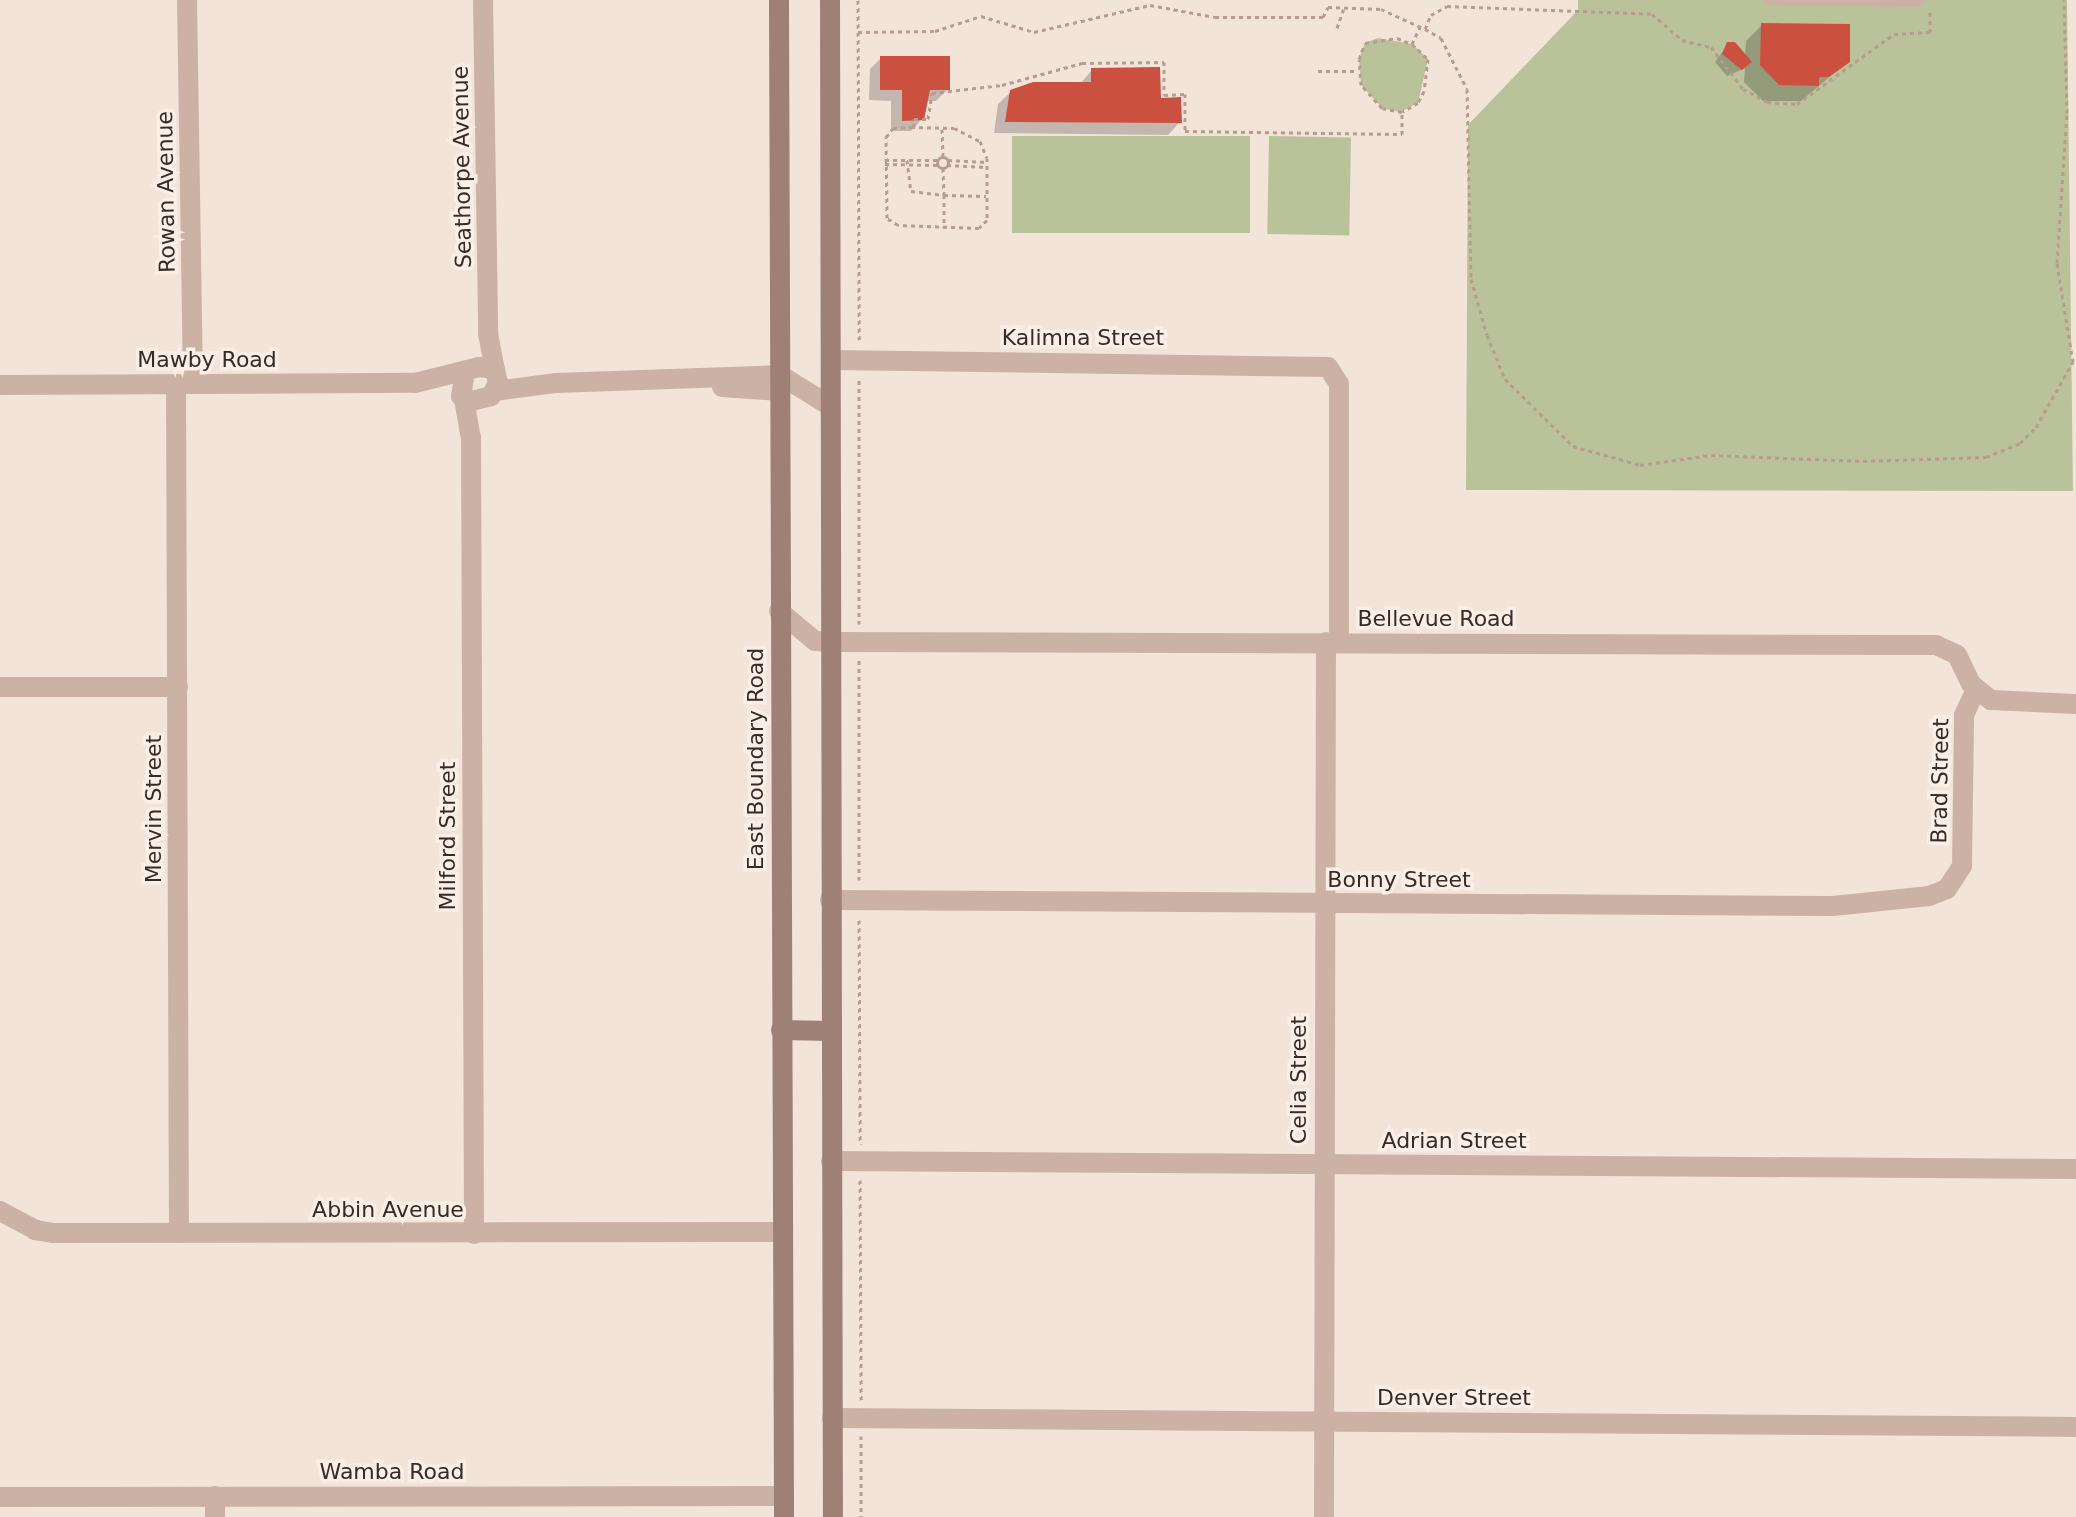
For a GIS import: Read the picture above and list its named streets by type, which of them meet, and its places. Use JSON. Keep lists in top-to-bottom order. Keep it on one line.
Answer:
{"streets":{"main road":["East Boundary Road"],"street":["Seathorpe Avenue","Rowan Avenue","Kalimna Street","Mawby Road","Bellevue Road","Brad Street","Mervin Street","Milford Street","Bonny Street","Celia Street","Adrian Street","Abbin Avenue","Denver Street","Wamba Road"]},"crossings":[["Seathorpe Avenue","Mawby Road"],["Seathorpe Avenue","Milford Street"],["Rowan Avenue","Mawby Road"],["Rowan Avenue","Mervin Street"],["Kalimna Street","Celia Street"],["Mawby Road","East Boundary Road"],["Mawby Road","Mervin Street"],["Mawby Road","Milford Street"],["Bellevue Road","East Boundary Road"],["Bellevue Road","Brad Street"],["Bellevue Road","Celia Street"],["East Boundary Road","Abbin Avenue"],["East Boundary Road","Wamba Road"],["Brad Street","Bonny Street"],["Mervin Street","Abbin Avenue"],["Milford Street","Abbin Avenue"],["Bonny Street","Celia Street"],["Celia Street","Adrian Street"],["Celia Street","Denver Street"]]}
